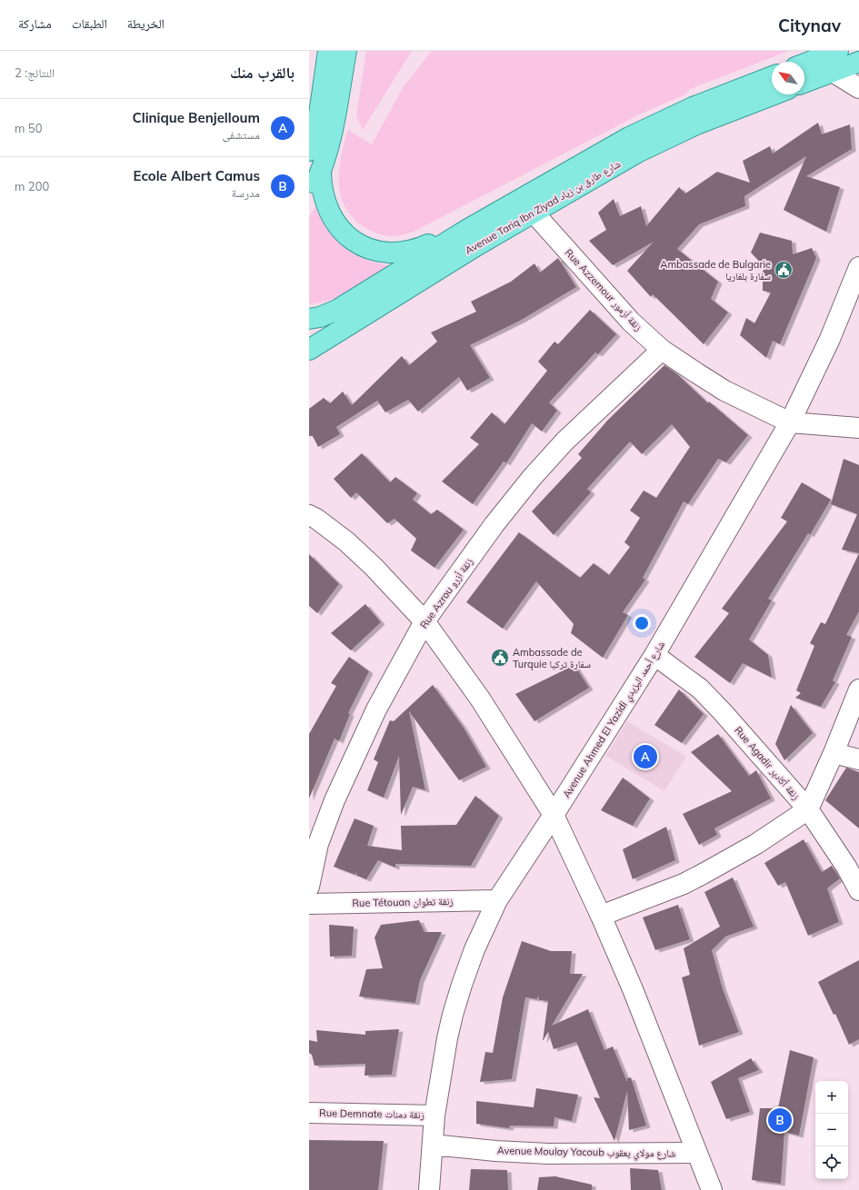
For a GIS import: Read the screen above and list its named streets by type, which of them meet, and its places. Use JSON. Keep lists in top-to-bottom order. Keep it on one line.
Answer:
{"streets":{"main road":["Avenue Tariq Ibn Ziyad شارع طارق بن زياد"],"street":["Rue Azzemour زنقة أزمور","Rue Azrou زنقة أزرو","Avenue Ahmed El Yazidi شارع أحمد اليزيدي","Rue Agadir زنقة أكادير","Rue Tétouan زنقة تطوان","Rue Demnate زنقة دمنات","Avenue Moulay Yacoub شارع مولاي يعقوب"]},"crossings":[["Avenue Tariq Ibn Ziyad شارع طارق بن زياد","Rue Azzemour زنقة أزمور"],["Rue Azzemour زنقة أزمور","Rue Azrou زنقة أزرو"],["Rue Azzemour زنقة أزمور","Avenue Ahmed El Yazidi شارع أحمد اليزيدي"],["Avenue Ahmed El Yazidi شارع أحمد اليزيدي","Rue Agadir زنقة أكادير"],["Avenue Ahmed El Yazidi شارع أحمد اليزيدي","Rue Tétouan زنقة تطوان"],["Avenue Ahmed El Yazidi شارع أحمد اليزيدي","Rue Demnate زنقة دمنات"],["Avenue Ahmed El Yazidi شارع أحمد اليزيدي","Avenue Moulay Yacoub شارع مولاي يعقوب"]],"places":{"public building":["Ambassade de Bulgarie سفارة بلغاريا","Ambassade de Turquie سفارة تركيا"]},"north":"top left","page":{"header":"Citynav","nav":["الخريطة","الطبقات","مشاركة"],"heading":["بالقرب منك","النتائج: 2"],"list":[{"mark":"A","name":"Clinique Benjelloum","note":"مستشفى","value":"50 m"},{"mark":"B","name":"Ecole Albert Camus","note":"مدرسة","value":"200 m"}],"pins":["A","B"],"map_buttons":["+","−"]}}
